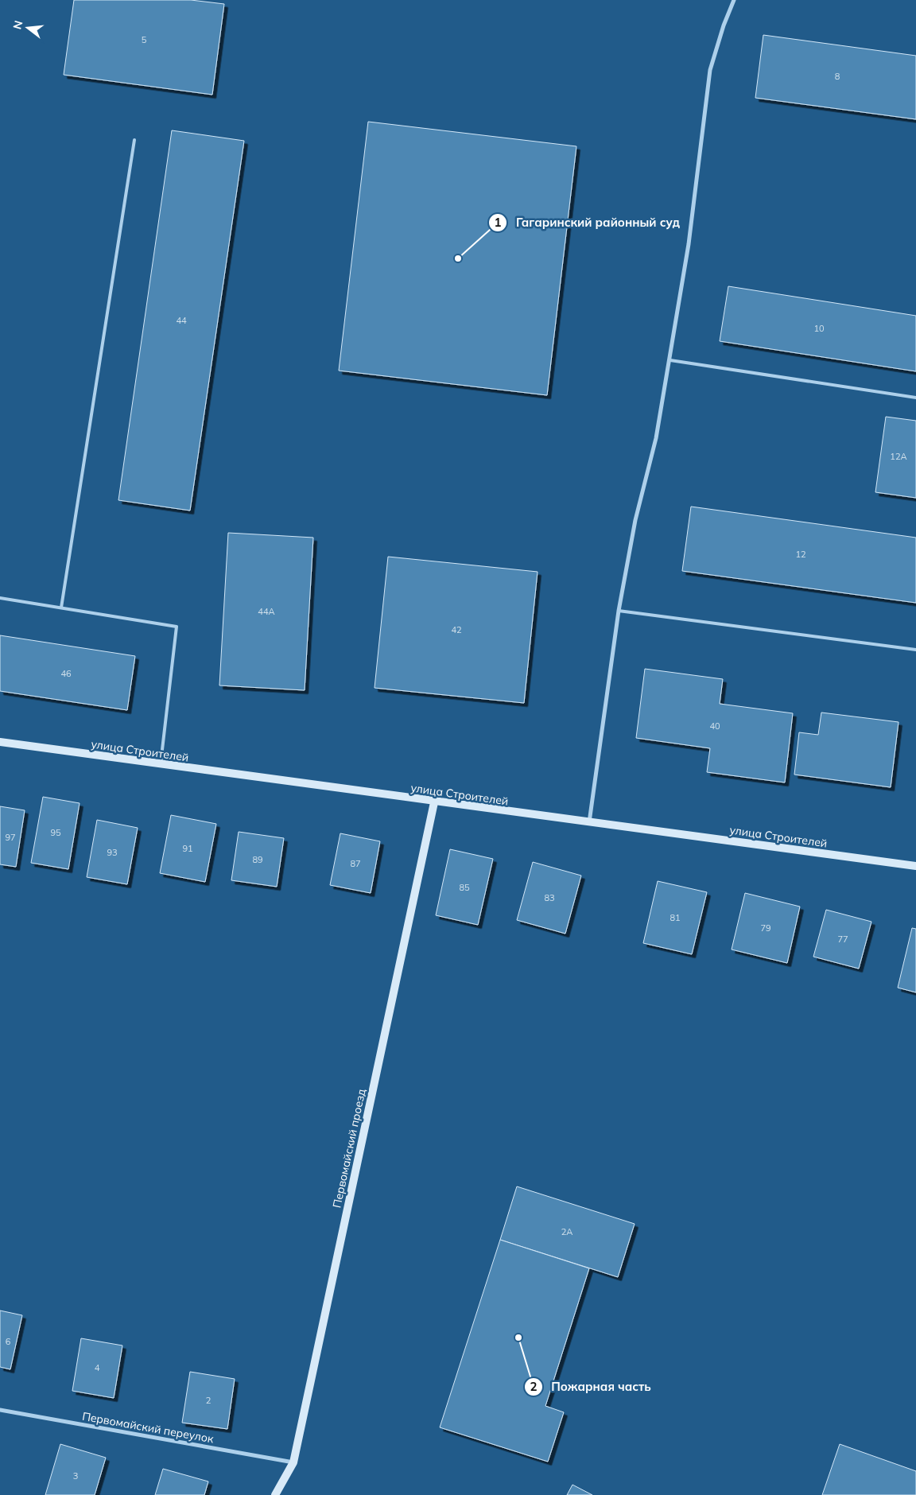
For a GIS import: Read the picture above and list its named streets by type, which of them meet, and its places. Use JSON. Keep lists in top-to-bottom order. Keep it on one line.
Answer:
{"streets":{"main road":["улица Строителей","Первомайский проезд"],"street":["Первомайский переулок"]},"crossings":[["улица Строителей","Первомайский проезд"],["Первомайский проезд","Первомайский переулок"]],"places":["Гагаринский районный суд","Пожарная часть"],"house_numbers":["5","8","44","10","12А","12","44А","42","46","40","95","97","91","93","89","87","85","83","81","79","77","2А","6","4","2","3"],"north":"left"}
